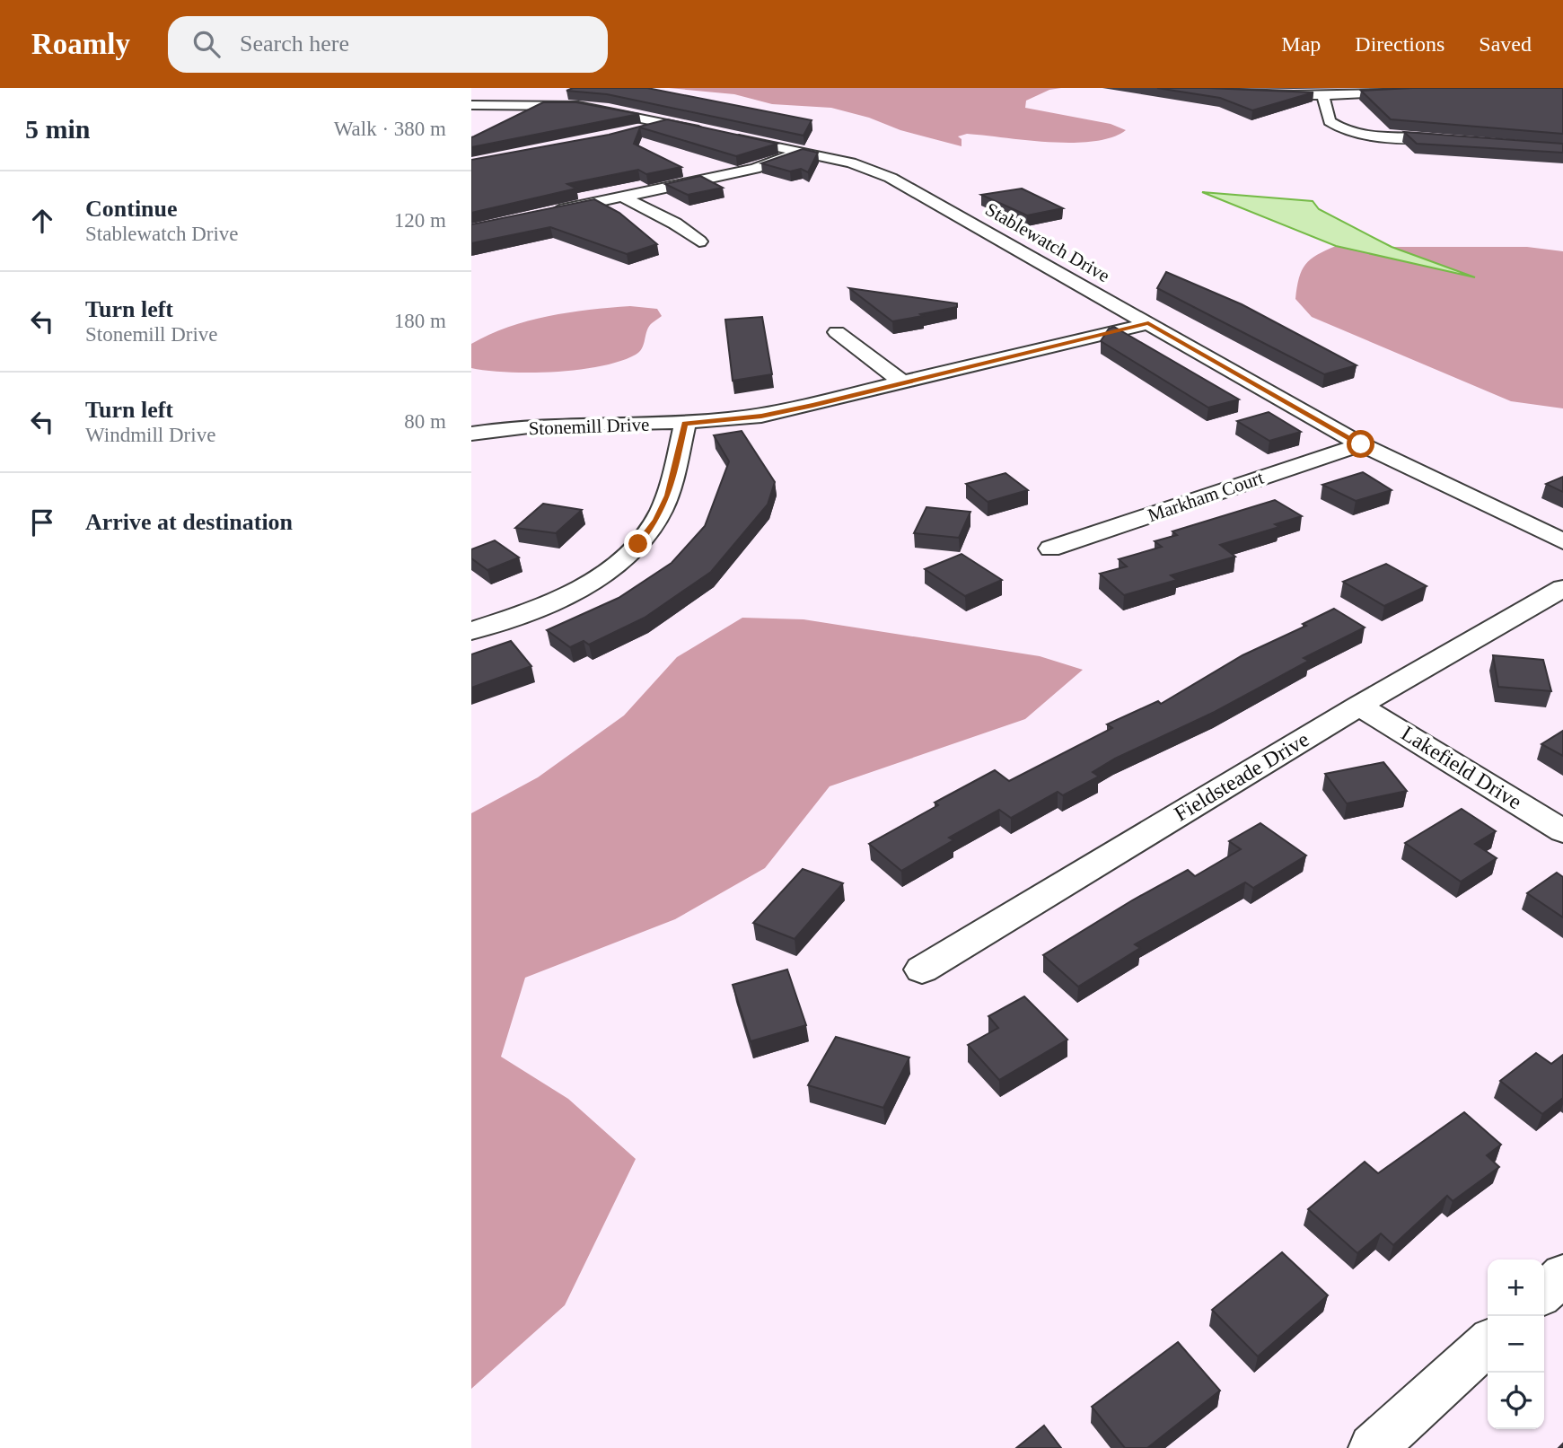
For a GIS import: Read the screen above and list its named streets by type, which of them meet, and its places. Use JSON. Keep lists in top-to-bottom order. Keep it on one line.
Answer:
{"streets":{"street":["Stablewatch Drive","Stonemill Drive","Markham Court","Lakefield Drive","Fieldsteade Drive"]},"crossings":[["Stablewatch Drive","Stonemill Drive"],["Stablewatch Drive","Markham Court"],["Lakefield Drive","Fieldsteade Drive"]],"page":{"header":"Roamly","search":"Search here","nav":["Map","Directions","Saved"],"heading":["5 min","Walk · 380 m"],"list":[["Continue","Stablewatch Drive","120 m"],["Turn left","Stonemill Drive","180 m"],["Turn left","Windmill Drive","80 m"],"Arrive at destination"],"map_buttons":["+","−"]}}
